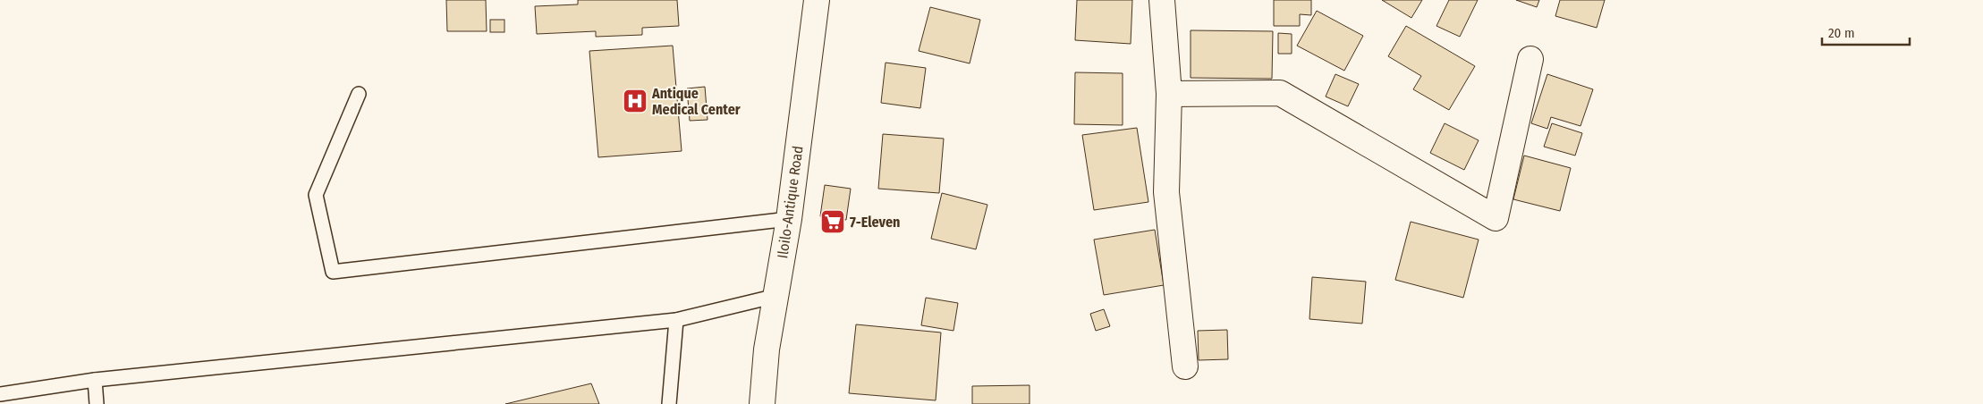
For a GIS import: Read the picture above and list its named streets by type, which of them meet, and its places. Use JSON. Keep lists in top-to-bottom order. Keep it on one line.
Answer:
{"streets":{"street":["Iloilo-Antique Road"]},"places":{"hospital":["Antique Medical Center"],"supermarket":["7-Eleven"]},"scale_bar":"20 m"}
